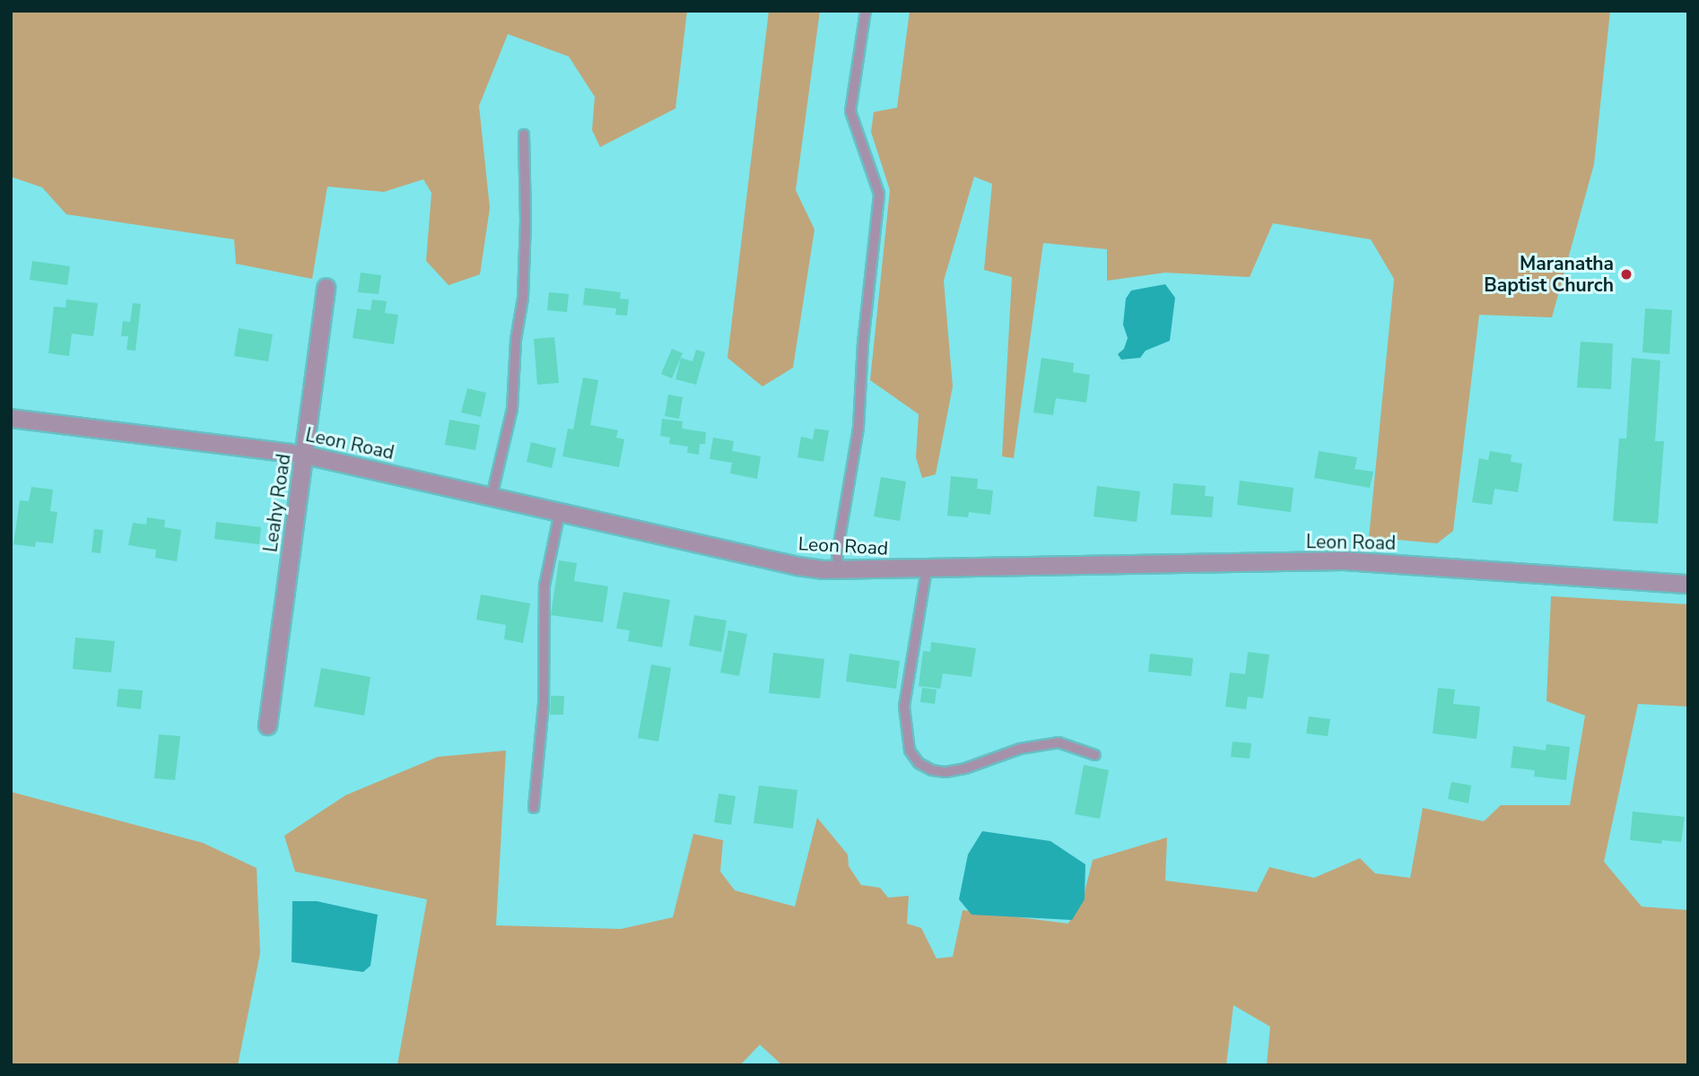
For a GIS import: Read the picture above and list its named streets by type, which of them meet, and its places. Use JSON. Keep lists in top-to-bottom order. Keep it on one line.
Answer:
{"streets":{"street":["Leon Road","Leahy Road"]},"crossings":[["Leon Road","Leahy Road"]],"places":["Maranatha Baptist Church"]}
